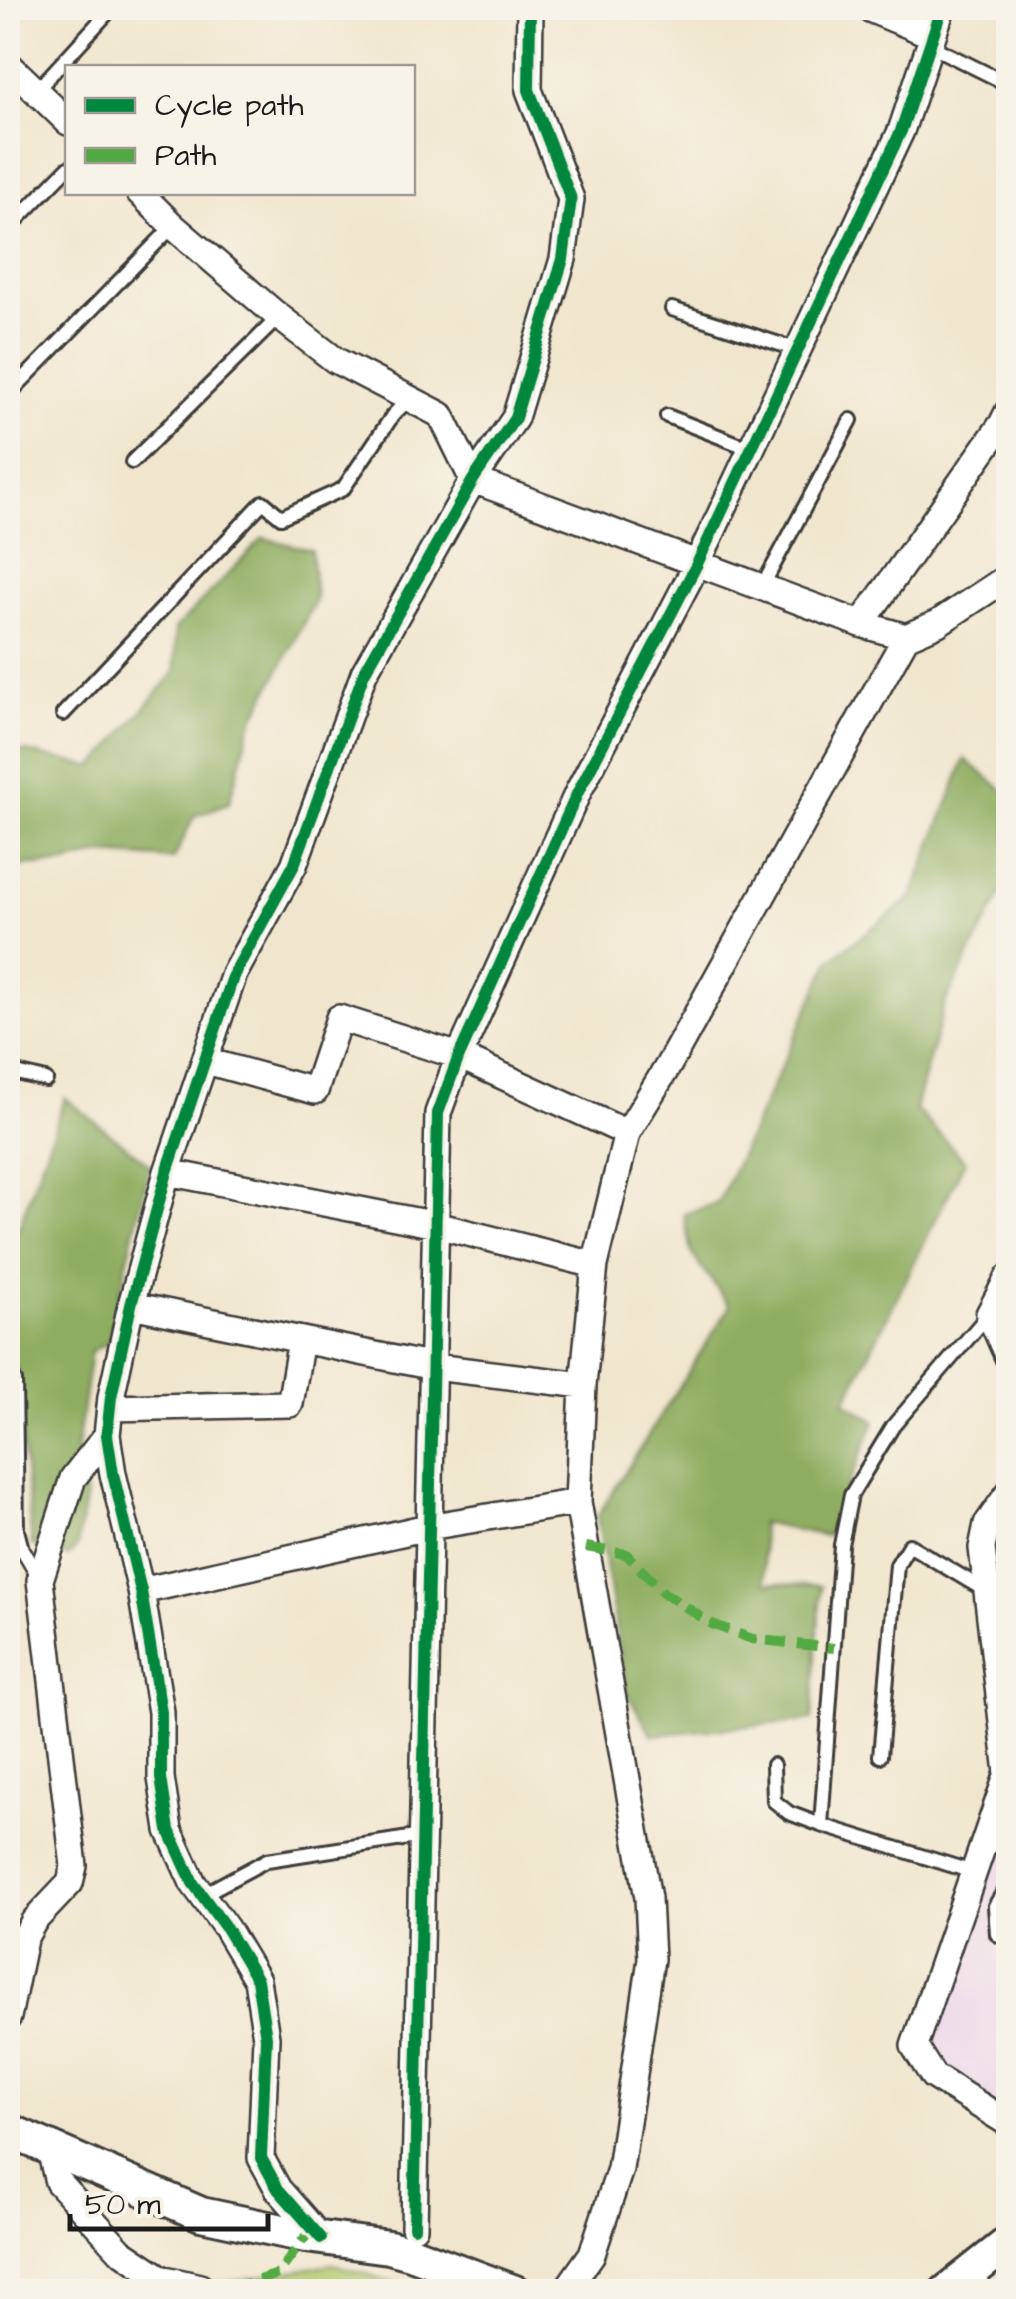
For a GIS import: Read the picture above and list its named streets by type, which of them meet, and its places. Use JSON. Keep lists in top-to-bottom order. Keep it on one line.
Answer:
{"legend":["Cycle path","Path"],"scale_bar":"50 m"}
